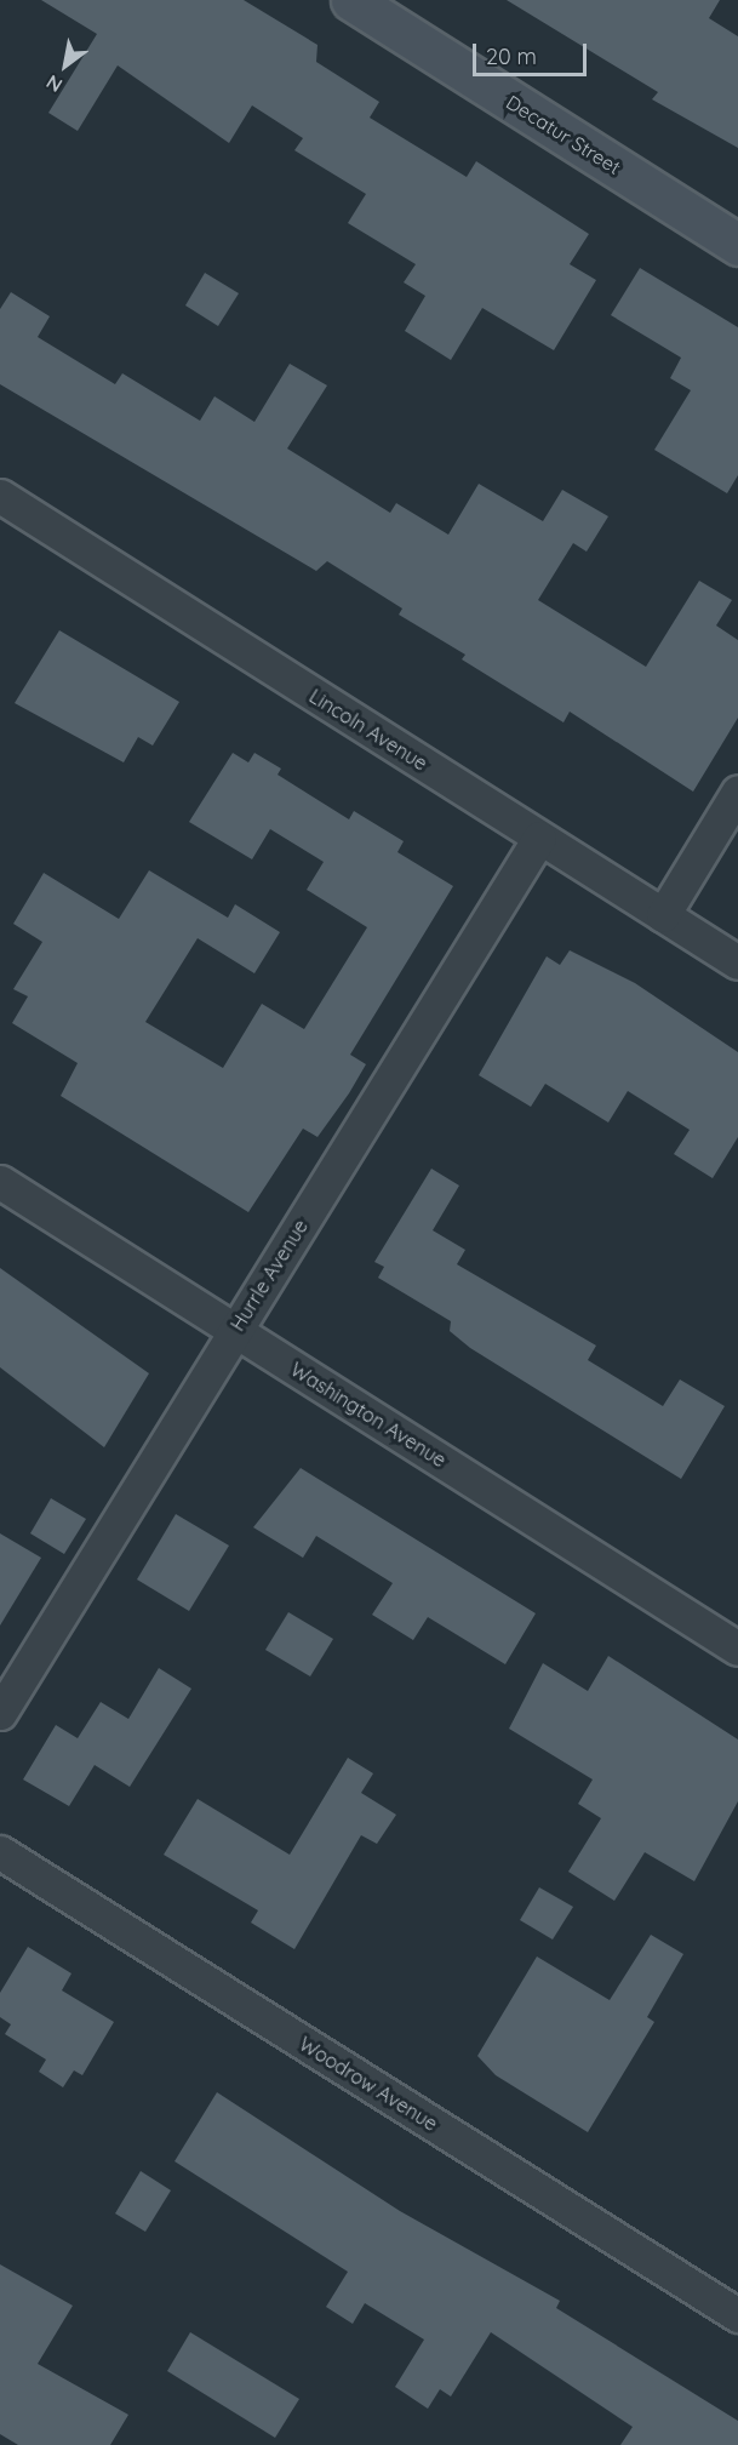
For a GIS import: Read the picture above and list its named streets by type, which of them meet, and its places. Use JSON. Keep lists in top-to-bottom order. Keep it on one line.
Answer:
{"streets":{"street":["Decatur Street","Lincoln Avenue","Hurrle Avenue","Washington Avenue","Woodrow Avenue"]},"crossings":[["Lincoln Avenue","Hurrle Avenue"],["Hurrle Avenue","Washington Avenue"]],"scale_bar":"20 m","north":"bottom left"}
